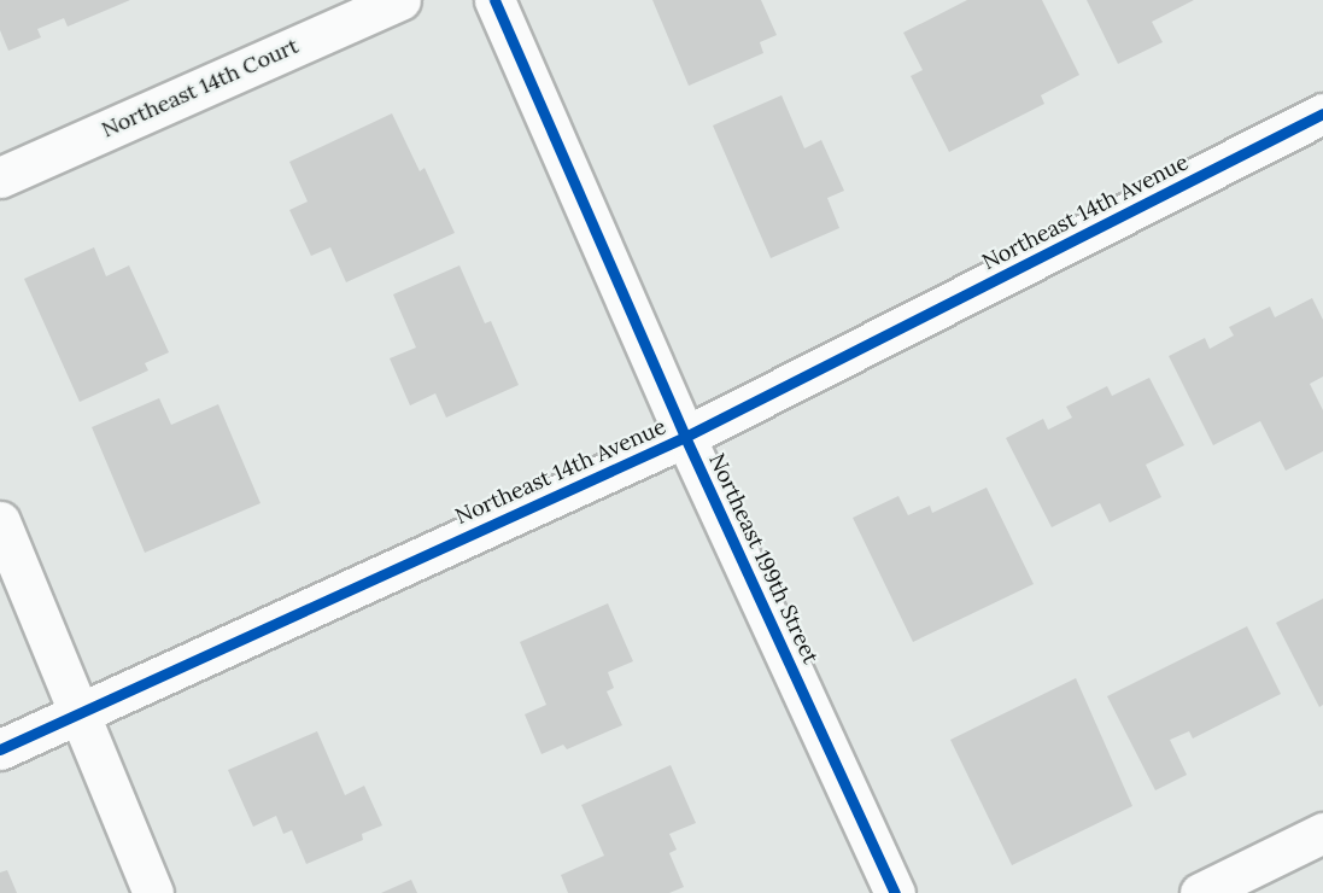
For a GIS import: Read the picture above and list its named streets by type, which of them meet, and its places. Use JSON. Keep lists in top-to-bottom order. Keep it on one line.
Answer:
{"streets":{"street":["Northeast 14th Court","Northeast 14th Avenue","Northeast 199th Street"]},"crossings":[["Northeast 14th Avenue","Northeast 199th Street"]]}
